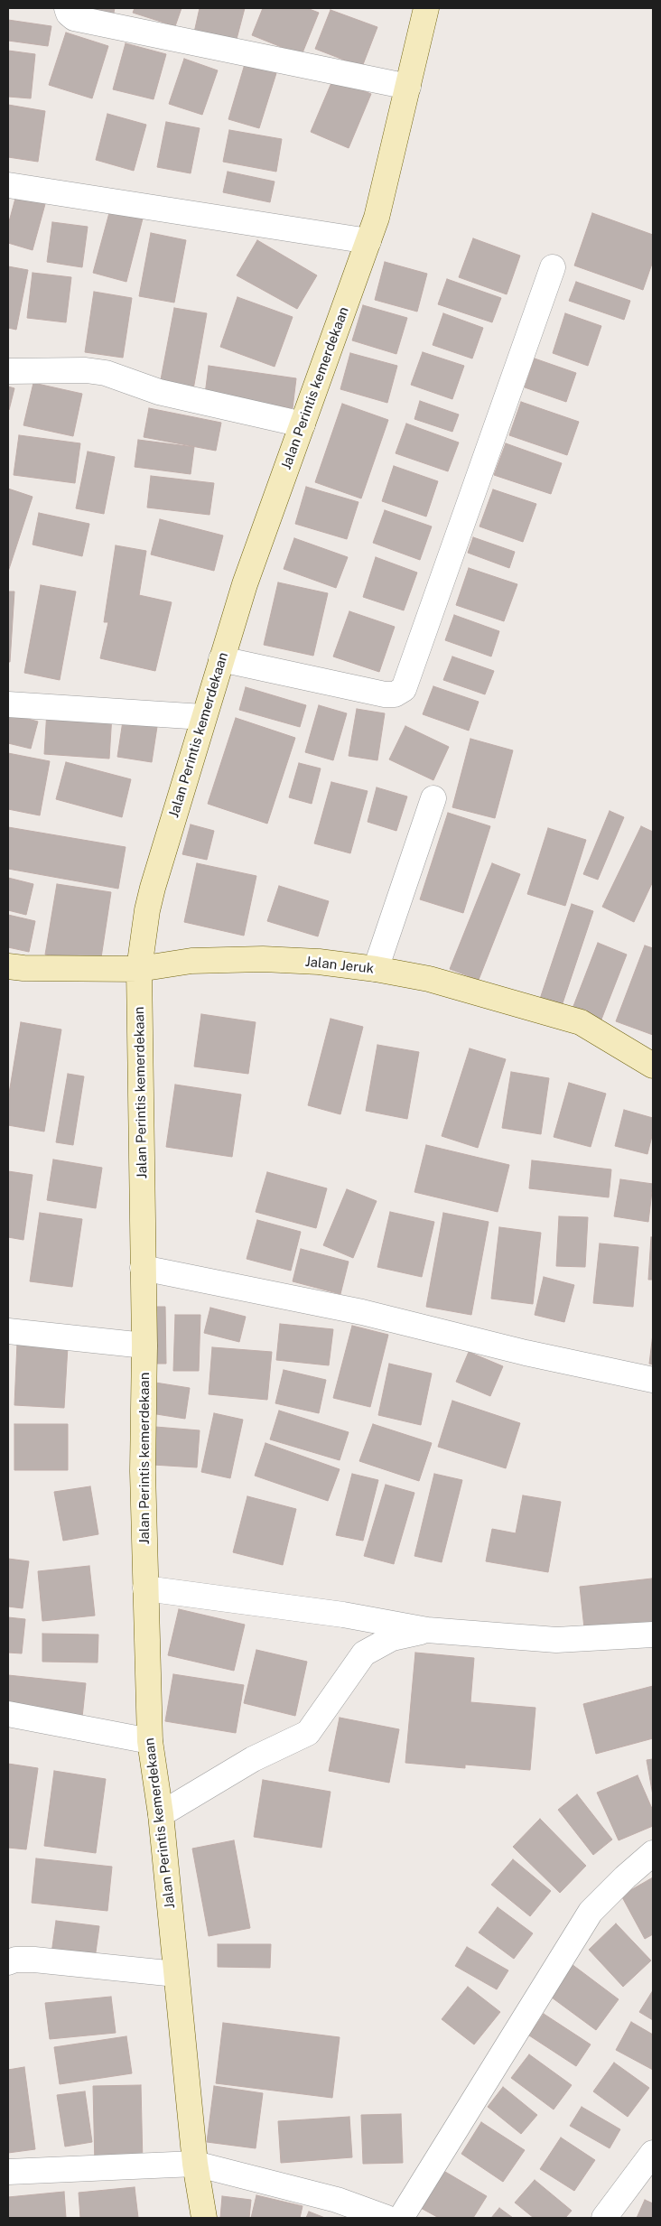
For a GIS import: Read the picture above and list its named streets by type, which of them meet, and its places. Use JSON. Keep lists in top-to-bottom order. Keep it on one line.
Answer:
{"streets":{"street":["Jalan Perintis kemerdekaan","Jalan Jeruk"]},"crossings":[["Jalan Perintis kemerdekaan","Jalan Jeruk"]]}
